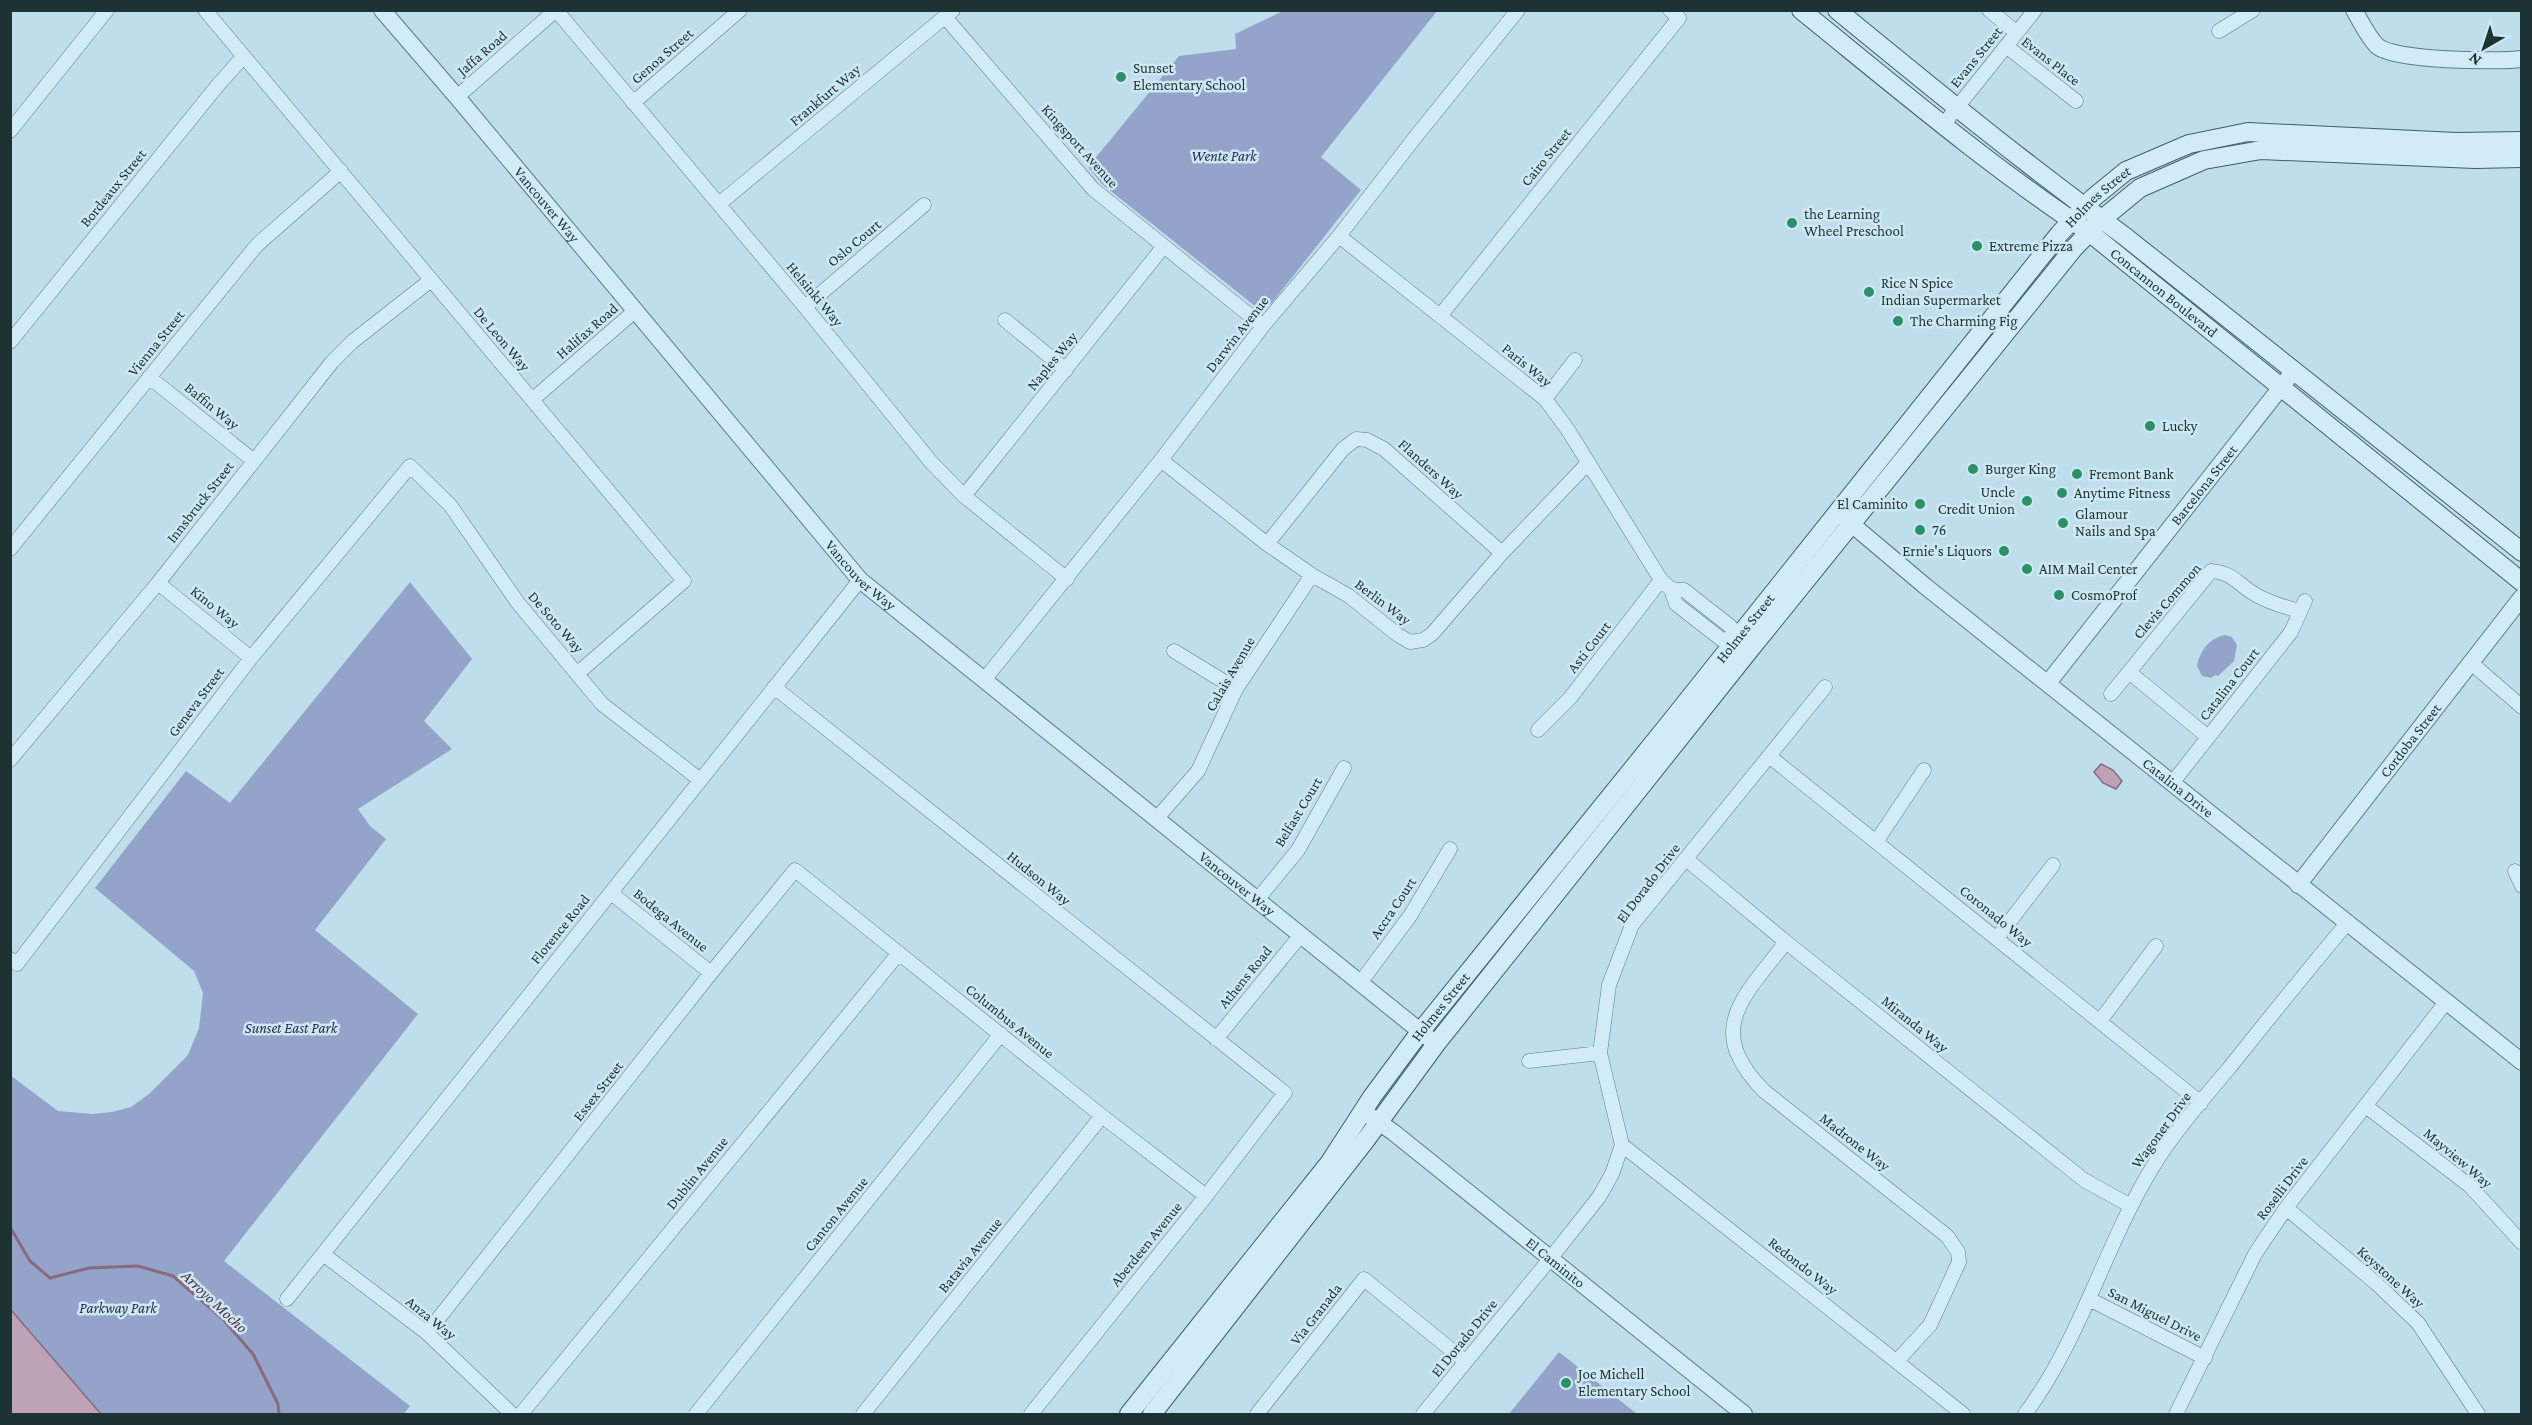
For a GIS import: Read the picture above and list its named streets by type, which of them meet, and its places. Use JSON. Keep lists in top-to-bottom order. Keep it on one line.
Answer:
{"streets":{"main road":["Holmes Street","Concannon Boulevard"],"street":["Jaffa Road","Genoa Street","Evans Street","Evans Place","Frankfurt Way","Kingsport Avenue","Cairo Street","Bordeaux Street","Vancouver Way","Oslo Court","Helsinki Way","Halifax Road","Darwin Avenue","De Leon Way","Vienna Street","Naples Way","Paris Way","Baffin Way","Flanders Way","Barcelona Street","Innsbruck Street","Clevis Common","Berlin Way","Kino Way","De Soto Way","Asti Court","Calais Avenue","Catalina Court","Geneva Street","Cordoba Street","Catalina Drive","Belfast Court","Hudson Way","El Dorado Drive","Accra Court","Coronado Way","Bodega Avenue","Florence Road","Athens Road","Columbus Avenue","Miranda Way","Essex Street","Wagoner Drive","Madrone Way","Mayview Way","Dublin Avenue","Roselli Drive","Canton Avenue","Aberdeen Avenue","Batavia Avenue","El Caminito","Redondo Way","Keystone Way","Via Granada","San Miguel Drive","Anza Way"]},"crossings":[["Jaffa Road","Vancouver Way"],["Jaffa Road","Helsinki Way"],["Genoa Street","Helsinki Way"],["Evans Street","Evans Place"],["Evans Street","Concannon Boulevard"],["Frankfurt Way","Kingsport Avenue"],["Frankfurt Way","Helsinki Way"],["Kingsport Avenue","Darwin Avenue"],["Kingsport Avenue","Naples Way"],["Cairo Street","Paris Way"],["Bordeaux Street","De Leon Way"],["Holmes Street","Vancouver Way"],["Holmes Street","Concannon Boulevard"],["Holmes Street","Paris Way"],["Holmes Street","Catalina Drive"],["Holmes Street","El Caminito"],["Vancouver Way","Halifax Road"],["Vancouver Way","Darwin Avenue"],["Vancouver Way","Calais Avenue"],["Vancouver Way","Belfast Court"],["Vancouver Way","Accra Court"],["Vancouver Way","Florence Road"],["Vancouver Way","Athens Road"],["Oslo Court","Helsinki Way"],["Concannon Boulevard","Barcelona Street"],["Helsinki Way","Darwin Avenue"],["Helsinki Way","Naples Way"],["Halifax Road","De Leon Way"],["Darwin Avenue","Paris Way"],["Darwin Avenue","Berlin Way"],["De Leon Way","Vienna Street"],["De Leon Way","Innsbruck Street"],["De Leon Way","De Soto Way"],["Vienna Street","Baffin Way"],["Paris Way","Berlin Way"],["Paris Way","Asti Court"],["Baffin Way","Innsbruck Street"],["Flanders Way","Berlin Way"],["Barcelona Street","Catalina Drive"],["Innsbruck Street","Kino Way"],["Clevis Common","Catalina Court"],["Berlin Way","Calais Avenue"],["Kino Way","Geneva Street"],["De Soto Way","Geneva Street"],["De Soto Way","Florence Road"],["Catalina Court","Catalina Drive"],["Cordoba Street","Catalina Drive"],["Catalina Drive","Wagoner Drive"],["Catalina Drive","Roselli Drive"],["Hudson Way","Florence Road"],["Hudson Way","Athens Road"],["Hudson Way","Aberdeen Avenue"],["El Dorado Drive","Coronado Way"],["El Dorado Drive","Miranda Way"],["El Dorado Drive","El Caminito"],["El Dorado Drive","Redondo Way"],["El Dorado Drive","Via Granada"],["Coronado Way","Wagoner Drive"],["Bodega Avenue","Florence Road"],["Bodega Avenue","Essex Street"],["Florence Road","Anza Way"],["Columbus Avenue","Essex Street"],["Columbus Avenue","Dublin Avenue"],["Columbus Avenue","Canton Avenue"],["Columbus Avenue","Aberdeen Avenue"],["Columbus Avenue","Batavia Avenue"],["Miranda Way","Wagoner Drive"],["Miranda Way","Madrone Way"],["Essex Street","Anza Way"],["Wagoner Drive","San Miguel Drive"],["Madrone Way","Redondo Way"],["Mayview Way","Roselli Drive"],["Roselli Drive","Keystone Way"],["Roselli Drive","San Miguel Drive"]],"water":["Arroyo Mocho"],"parks":["Wente Park","Sunset East Park","Parkway Park"],"places":["Sunset Elementary School","the Learning Wheel Preschool","Extreme Pizza","Rice N Spice Indian Supermarket","The Charming Fig","Lucky","Burger King","Fremont Bank","Anytime Fitness","Uncle Credit Union","El Caminito","Glamour Nails and Spa","76","Ernie's Liquors","AIM Mail Center","CosmoProf","Joe Michell Elementary School"],"north":"bottom left"}
